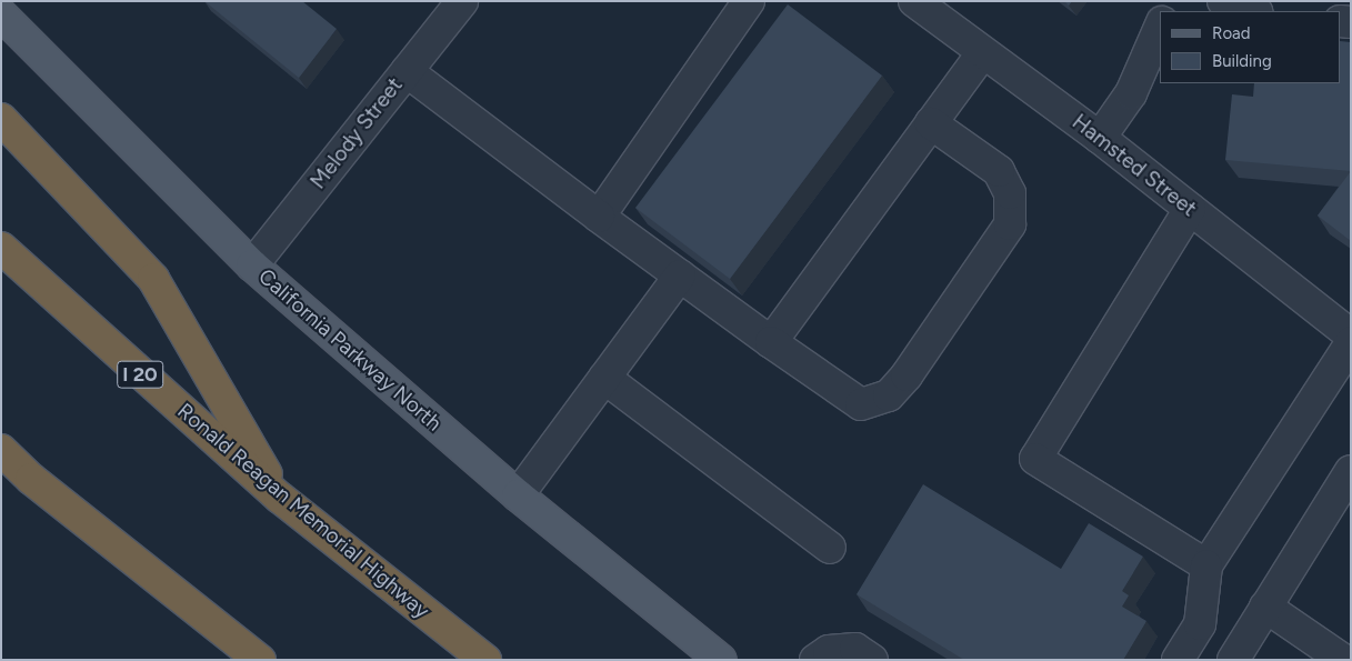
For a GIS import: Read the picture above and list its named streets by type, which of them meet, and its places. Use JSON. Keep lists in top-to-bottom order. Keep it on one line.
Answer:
{"streets":{"highway":["I 20","Ronald Reagan Memorial Highway"],"main road":["California Parkway North"],"street":["Melody Street","Hamsted Street"]},"crossings":[["Melody Street","California Parkway North"]],"legend":["Road","Building"]}
